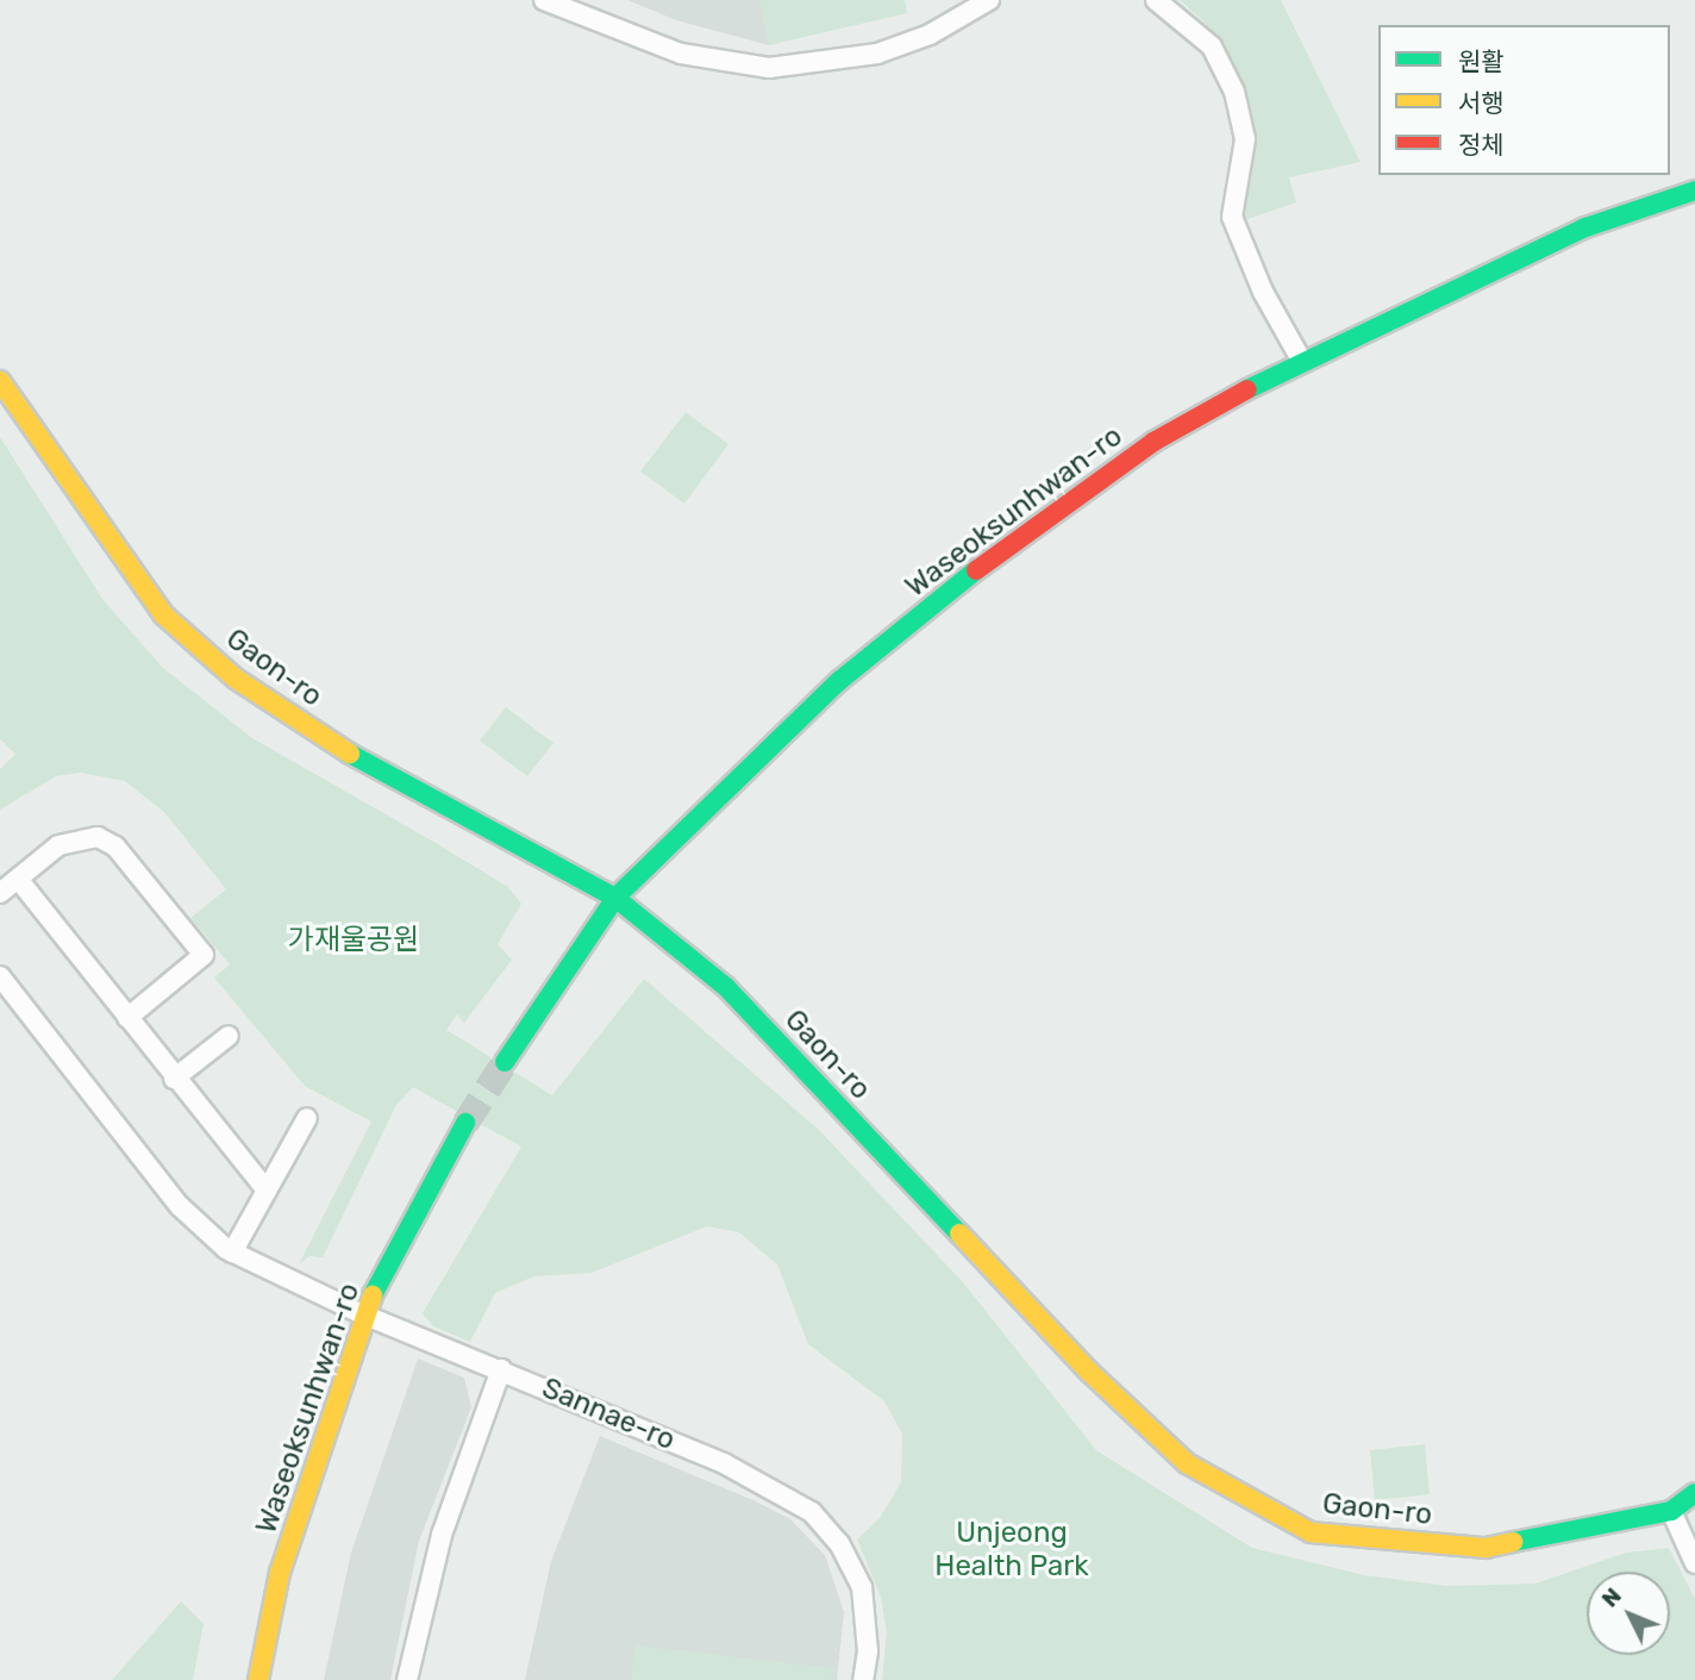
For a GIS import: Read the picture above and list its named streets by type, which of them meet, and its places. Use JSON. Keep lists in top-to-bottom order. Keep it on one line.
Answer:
{"streets":{"street":["Waseoksunhwan-ro","Gaon-ro","Sannae-ro"]},"crossings":[["Waseoksunhwan-ro","Gaon-ro"],["Waseoksunhwan-ro","Sannae-ro"]],"parks":["가재울공원","Unjeong Health Park"],"legend":["원활","서행","정체"],"north":"top left"}
